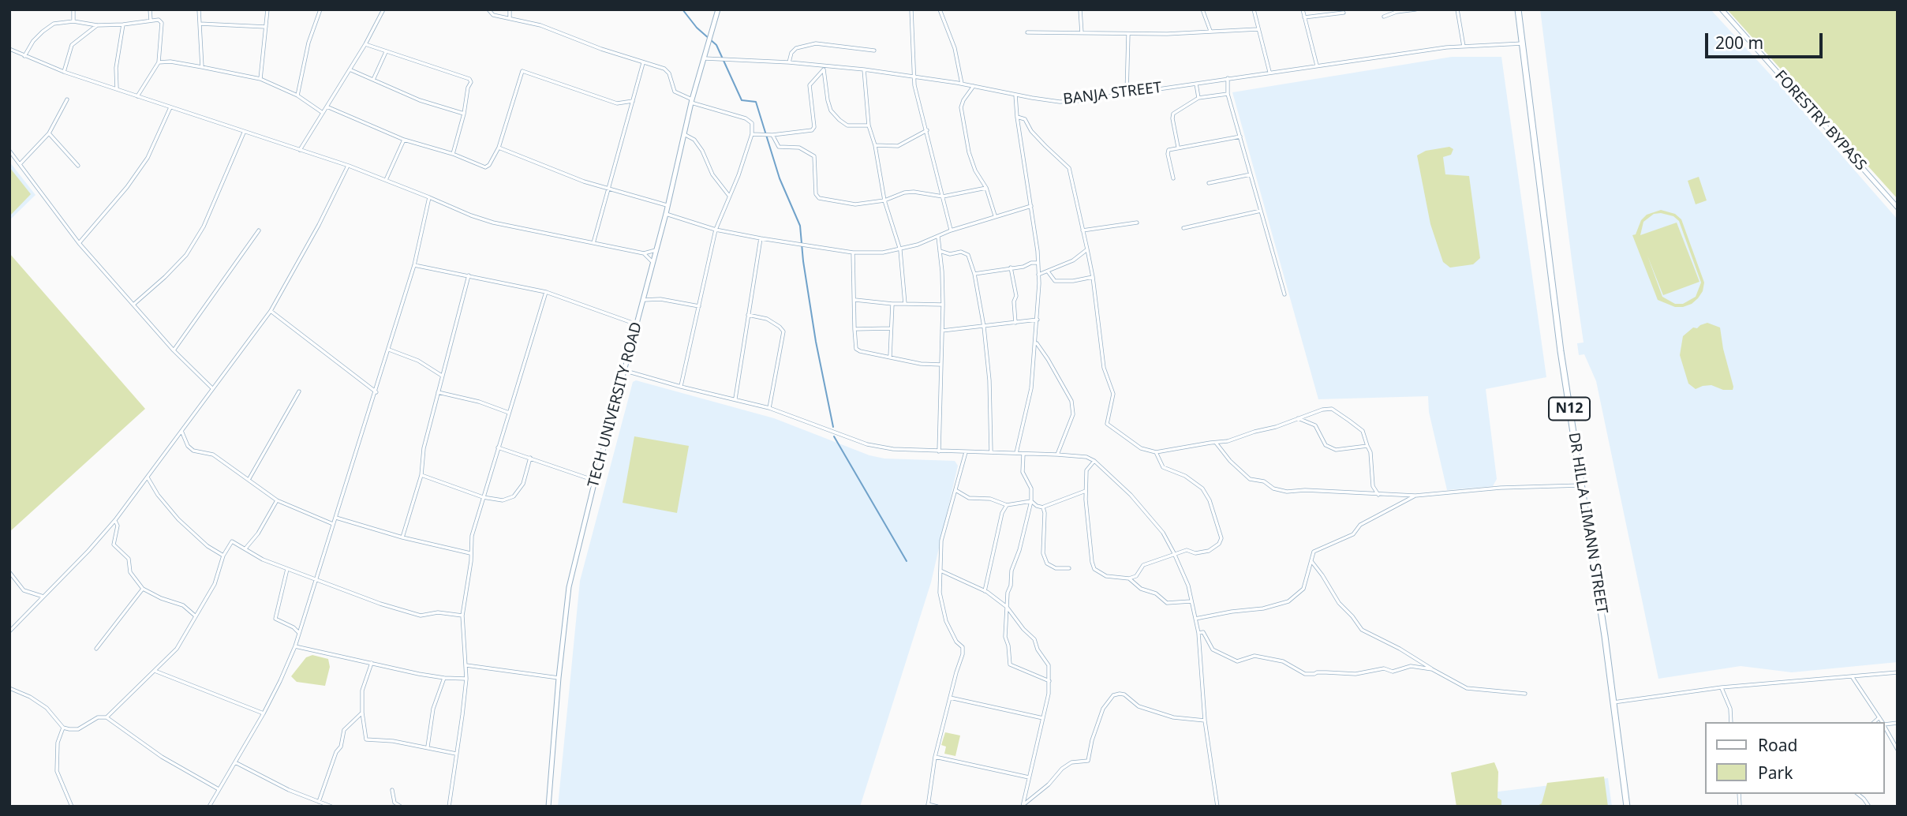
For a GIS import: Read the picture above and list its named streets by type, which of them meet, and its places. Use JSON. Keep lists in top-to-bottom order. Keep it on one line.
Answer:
{"streets":{"highway":["N12","DR HILLA LIMANN STREET"],"street":["BANJA STREET","FORESTRY BYPASS","TECH UNIVERSITY ROAD"]},"crossings":[["BANJA STREET","TECH UNIVERSITY ROAD"],["BANJA STREET","DR HILLA LIMANN STREET"]],"legend":["Road","Park"],"scale_bar":"200 m"}
